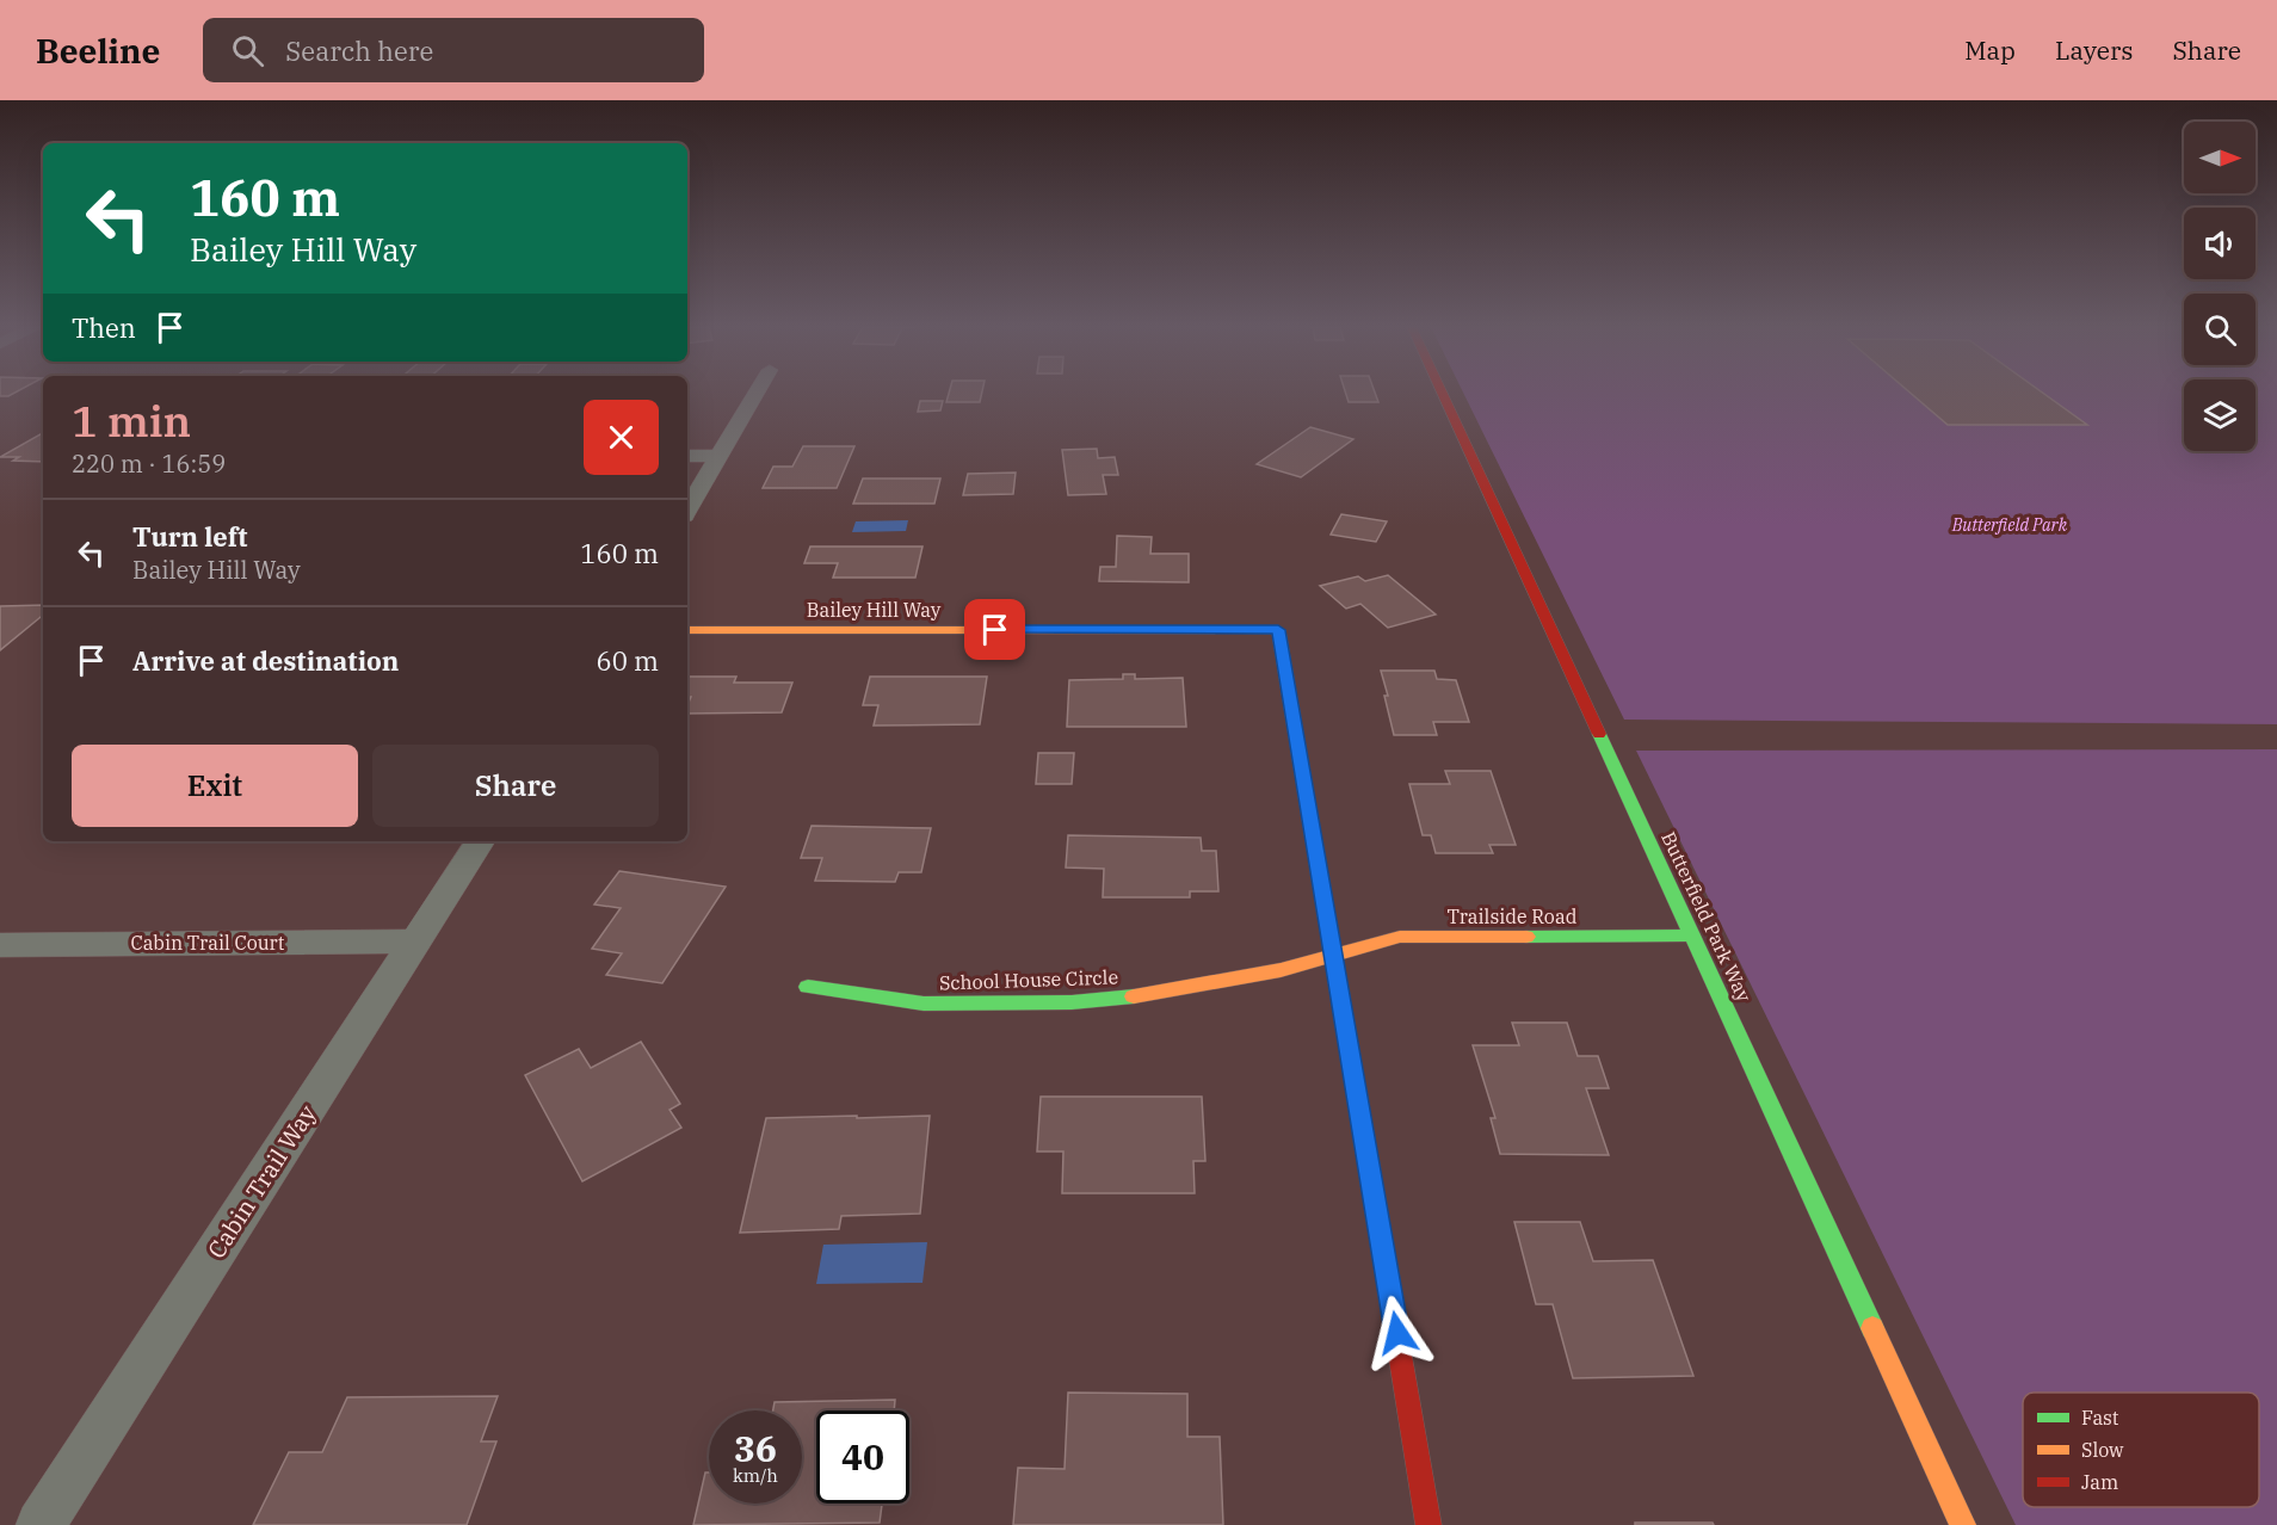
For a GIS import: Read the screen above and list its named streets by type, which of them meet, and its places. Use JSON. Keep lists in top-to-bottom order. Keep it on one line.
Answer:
{"streets":{"street":["Bailey Hill Way","Trailside Road","Butterfield Park Way","Cabin Trail Court","School House Circle","Cabin Trail Way"]},"crossings":[["Bailey Hill Way","Trailside Road"],["Bailey Hill Way","School House Circle"],["Trailside Road","Butterfield Park Way"],["Trailside Road","School House Circle"],["Cabin Trail Court","Cabin Trail Way"]],"parks":["Butterfield Park"],"legend":["Fast","Slow","Jam"],"north":"right","page":{"header":"Beeline","search":"Search here","nav":["Map","Layers","Share"],"turn":["160 m","Bailey Hill Way"],"then":"Then","heading":["1 min","220 m · 16:59"],"list":[{"name":"Turn left","note":"Bailey Hill Way","value":"160 m"},{"name":"Arrive at destination","value":"60 m"}],"buttons":["Exit","Share"],"speed":"36 km/h","limit":"40"}}
